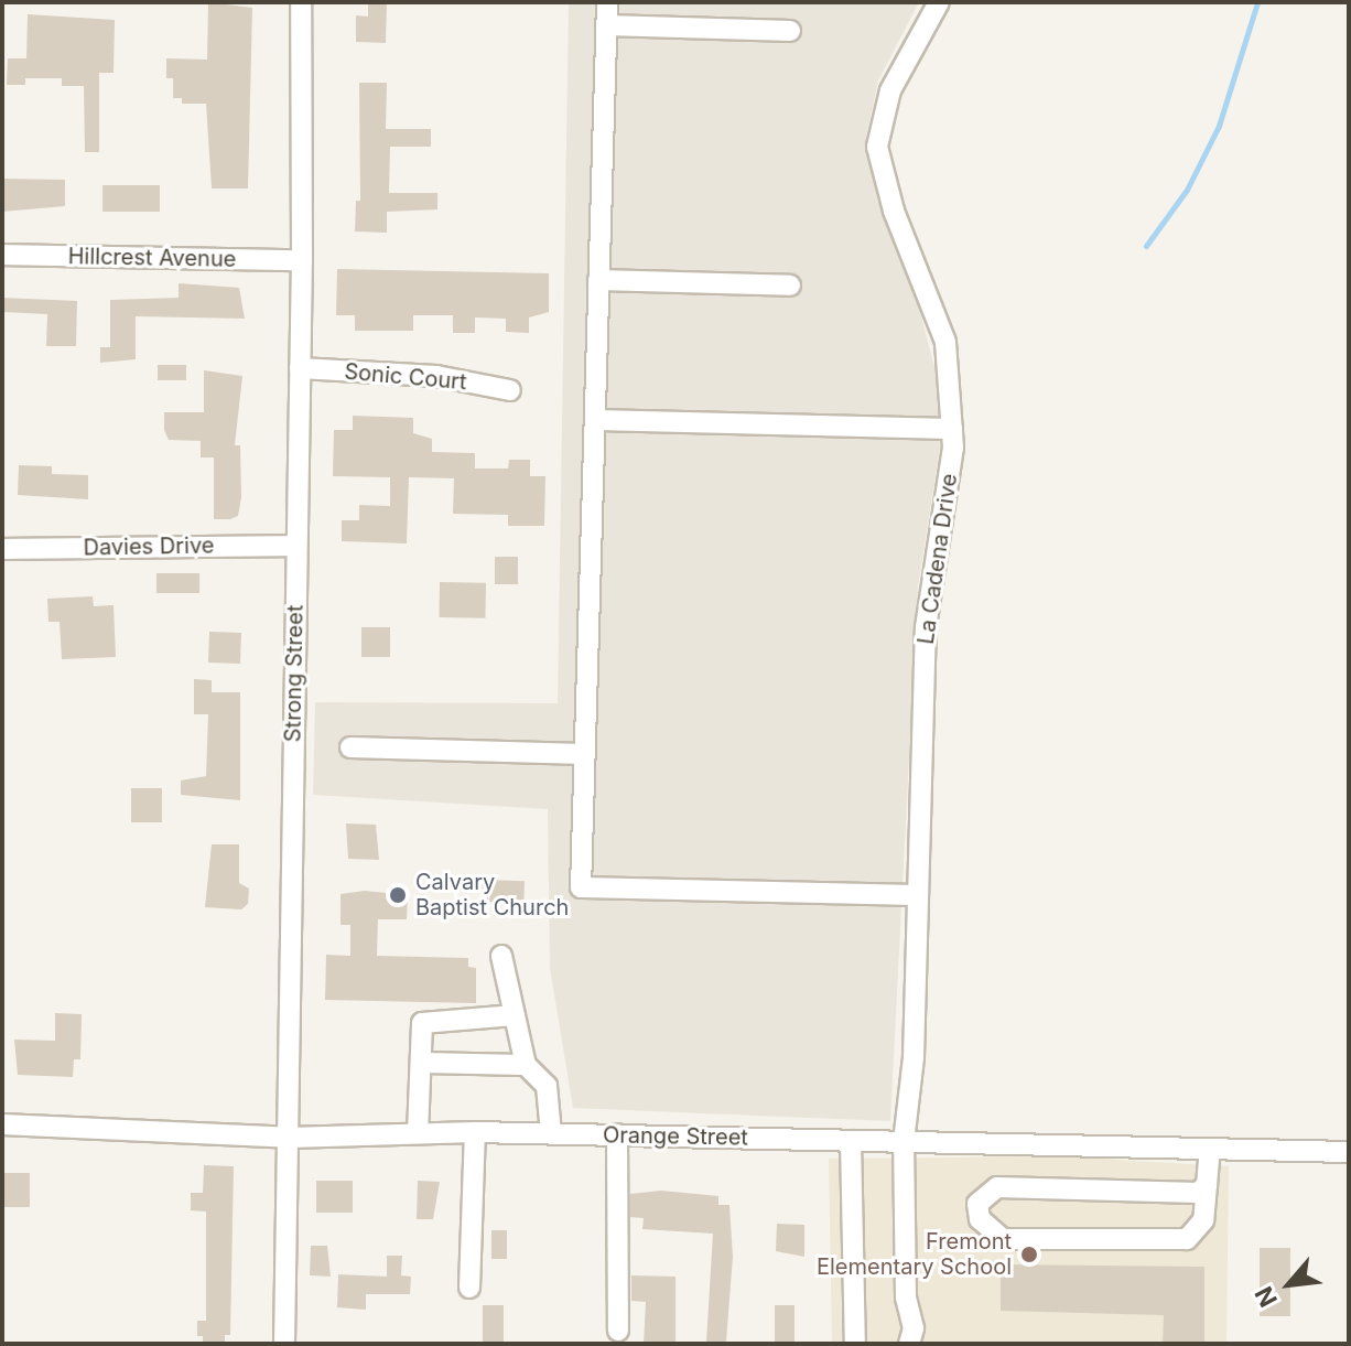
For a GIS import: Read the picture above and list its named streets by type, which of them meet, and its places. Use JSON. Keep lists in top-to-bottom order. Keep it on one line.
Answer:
{"streets":{"street":["Hillcrest Avenue","Sonic Court","Davies Drive","La Cadena Drive","Strong Street","Orange Street"]},"crossings":[["Hillcrest Avenue","Strong Street"],["Sonic Court","Strong Street"],["Davies Drive","Strong Street"],["La Cadena Drive","Orange Street"],["Strong Street","Orange Street"]],"places":["Calvary Baptist Church","Fremont Elementary School"],"north":"bottom left"}
